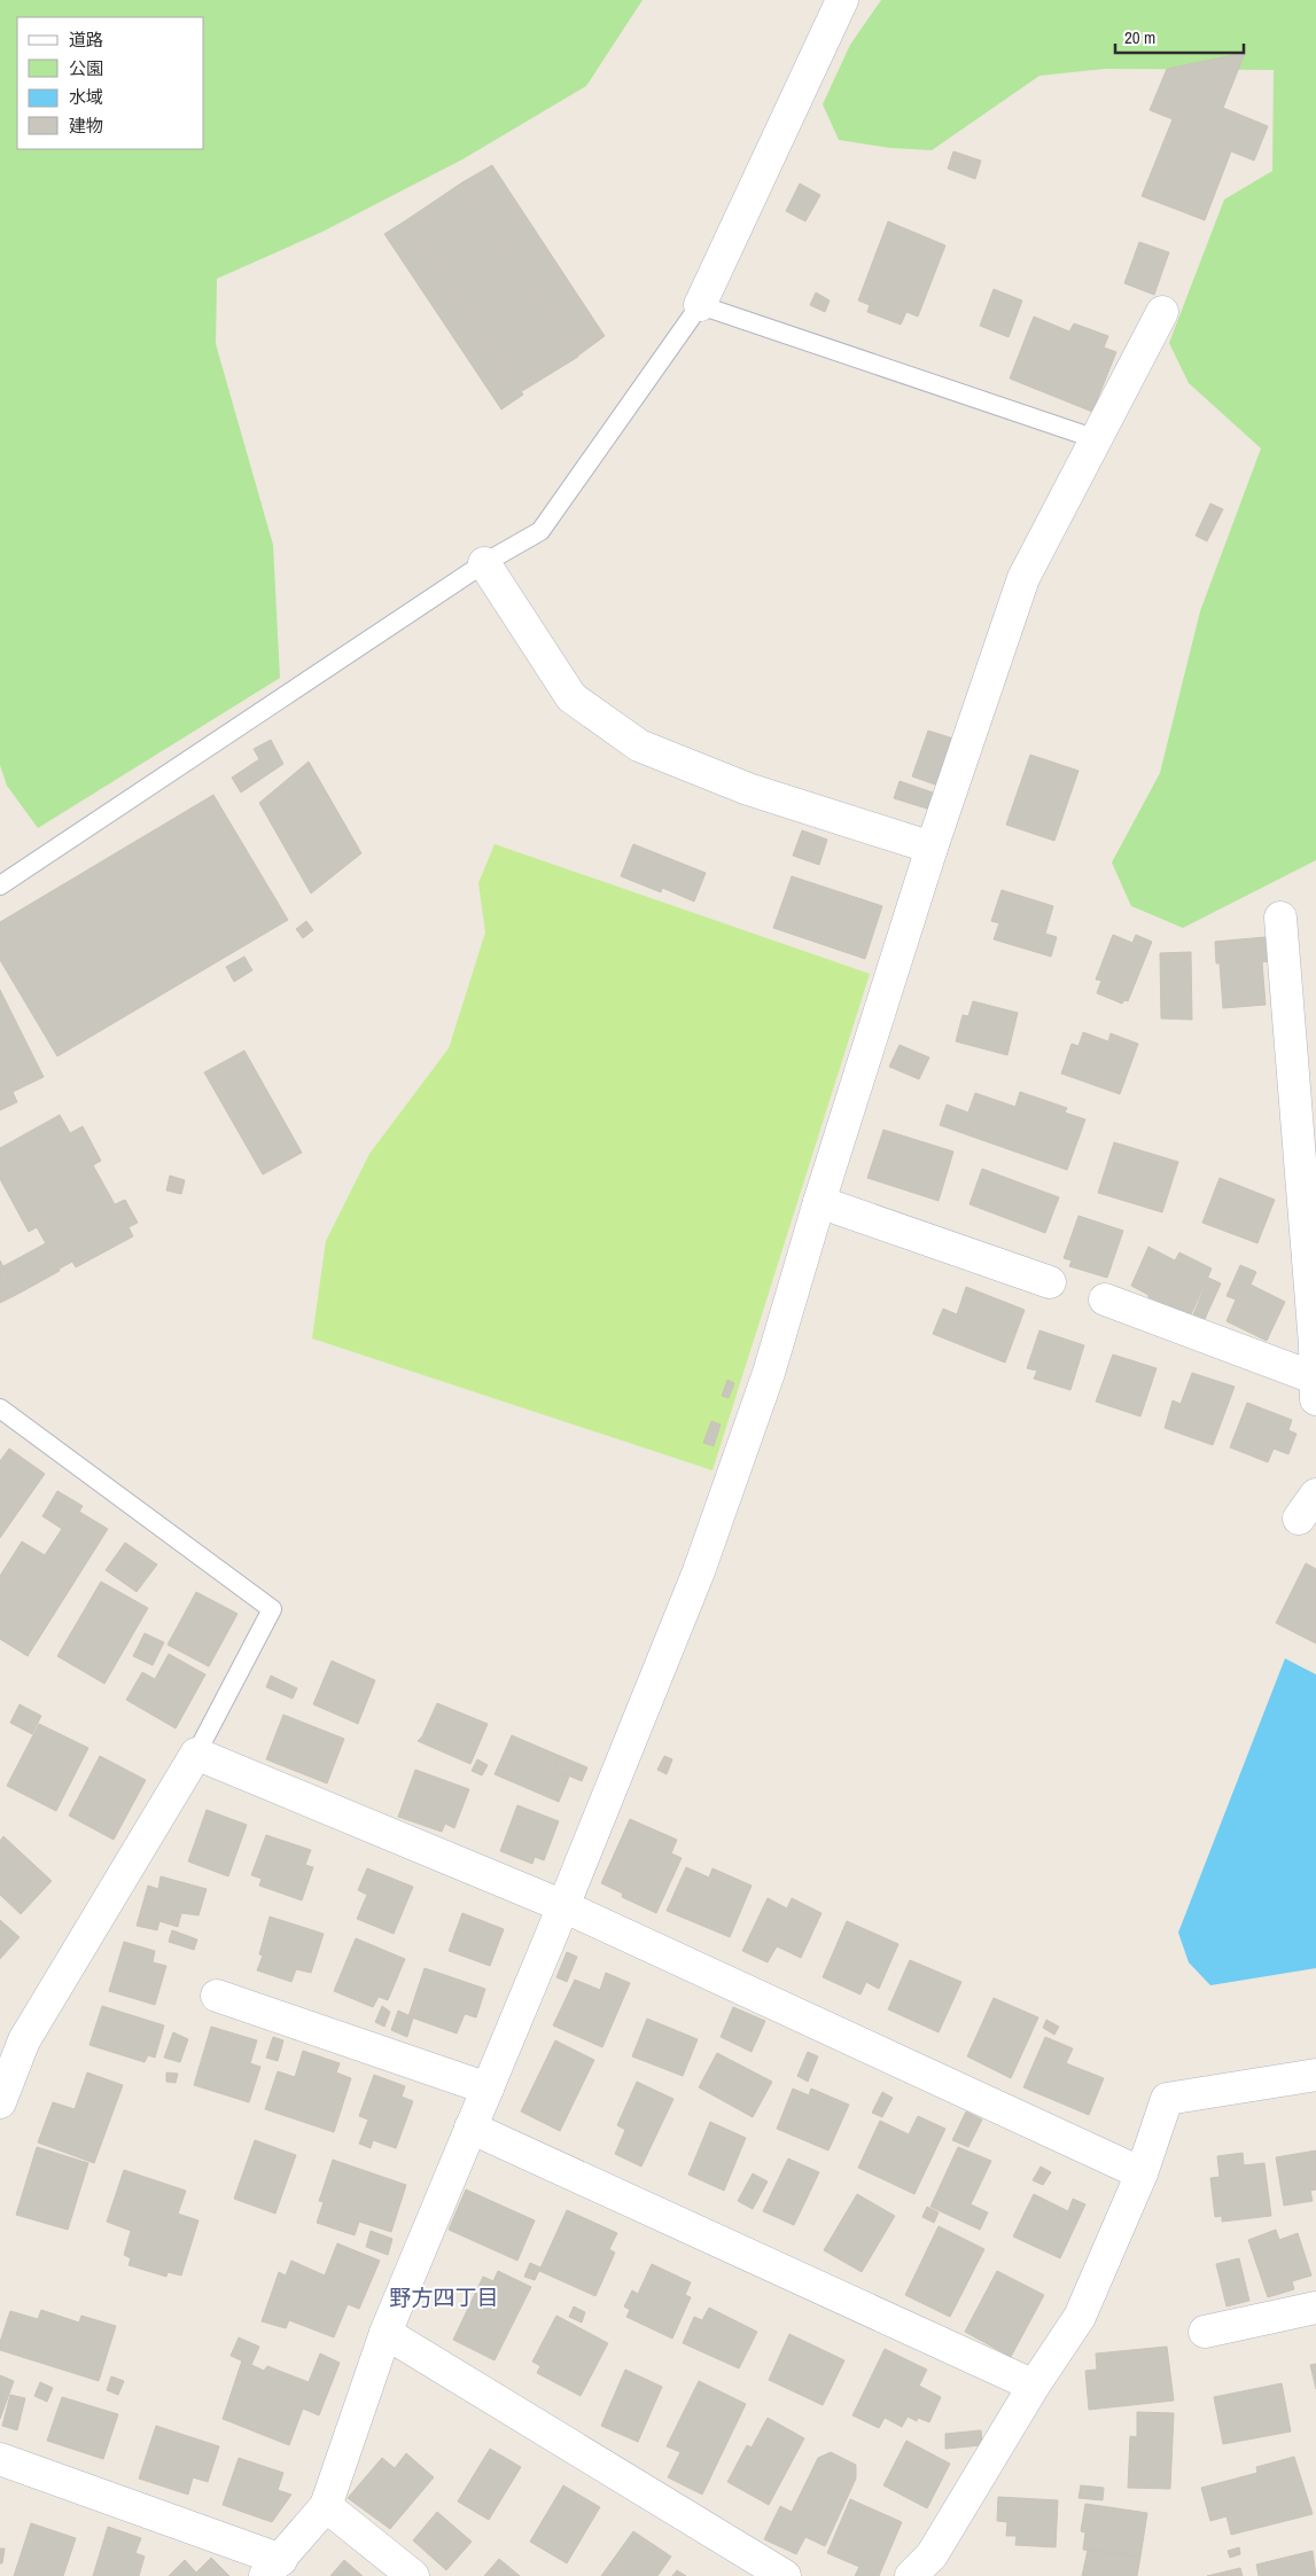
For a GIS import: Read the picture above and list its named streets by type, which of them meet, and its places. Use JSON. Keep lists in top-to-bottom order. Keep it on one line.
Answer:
{"districts":["野方四丁目"],"legend":["道路","公園","水域","建物"],"scale_bar":"20 m"}
